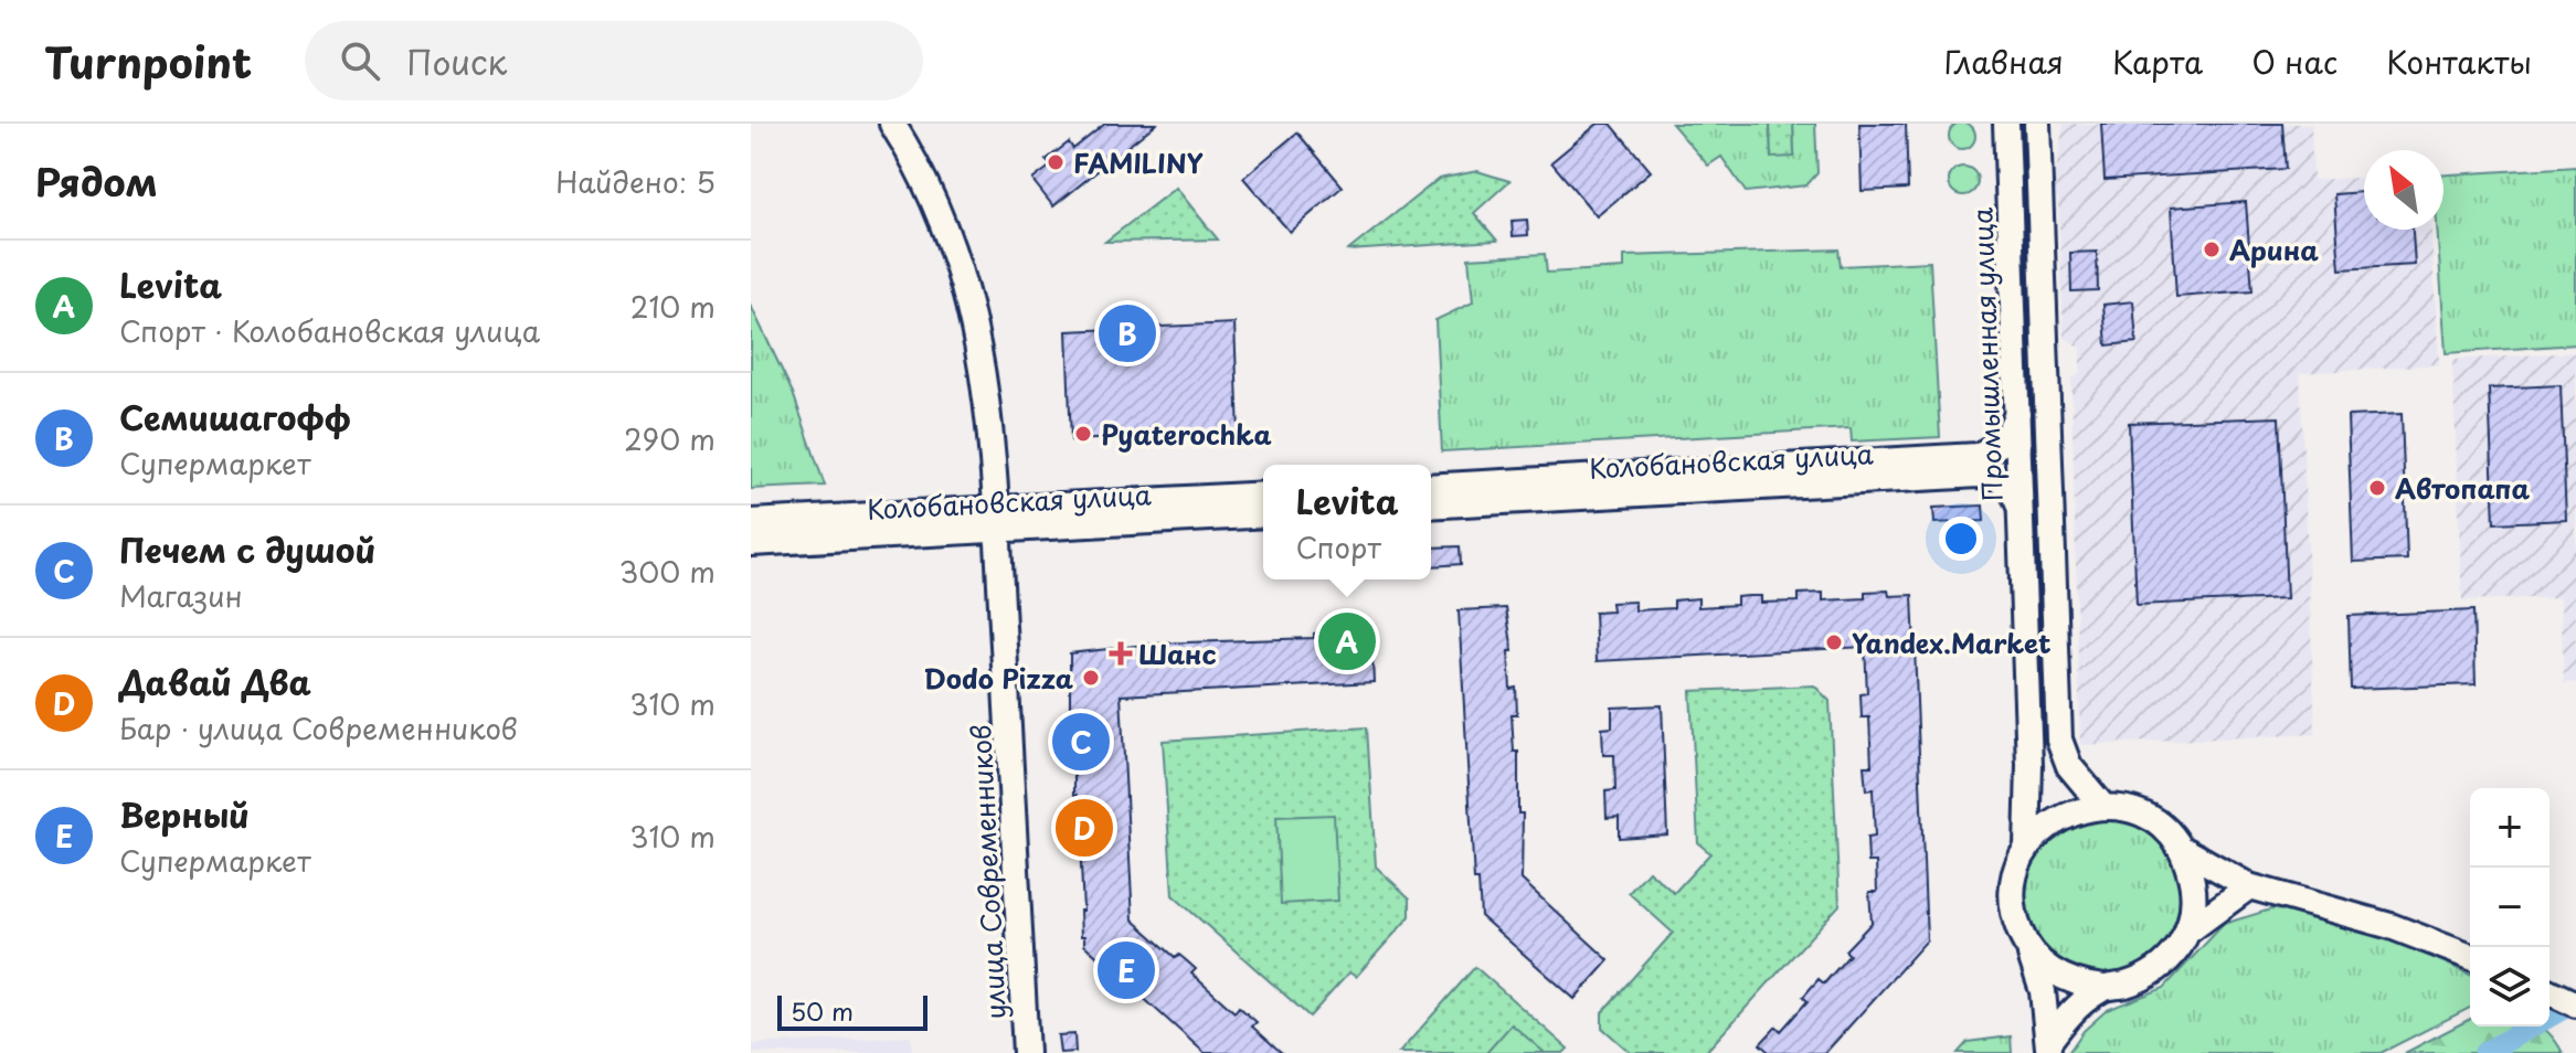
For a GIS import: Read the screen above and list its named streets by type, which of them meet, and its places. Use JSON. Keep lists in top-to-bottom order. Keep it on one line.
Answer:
{"streets":{"street":["Промышленная улица","Колобановская улица","улица Современников"]},"crossings":[["Промышленная улица","Колобановская улица"],["Колобановская улица","улица Современников"]],"places":{"other":["FAMILINY","Арина","Pyaterochka","Автопапа","Yandex.Market","Dodo Pizza"],"health":["Шанс"]},"scale_bar":"50 m","north":"top left","page":{"header":"Turnpoint","search":"Поиск","nav":["Главная","Карта","О нас","Контакты"],"heading":["Рядом","Найдено: 5"],"list":[{"mark":"A","name":"Levita","note":"Спорт · Колобановская улица","value":"210 m"},{"mark":"B","name":"Семишагофф","note":"Супермаркет","value":"290 m"},{"mark":"C","name":"Печем с душой","note":"Магазин","value":"300 m"},{"mark":"D","name":"Давай Два","note":"Бар · улица Современников","value":"310 m"},{"mark":"E","name":"Верный","note":"Супермаркет","value":"310 m"}],"pins":["B","A","C","D","E"],"popup":["Levita","Спорт"],"map_buttons":["+","−"],"scale":"50 m"}}
